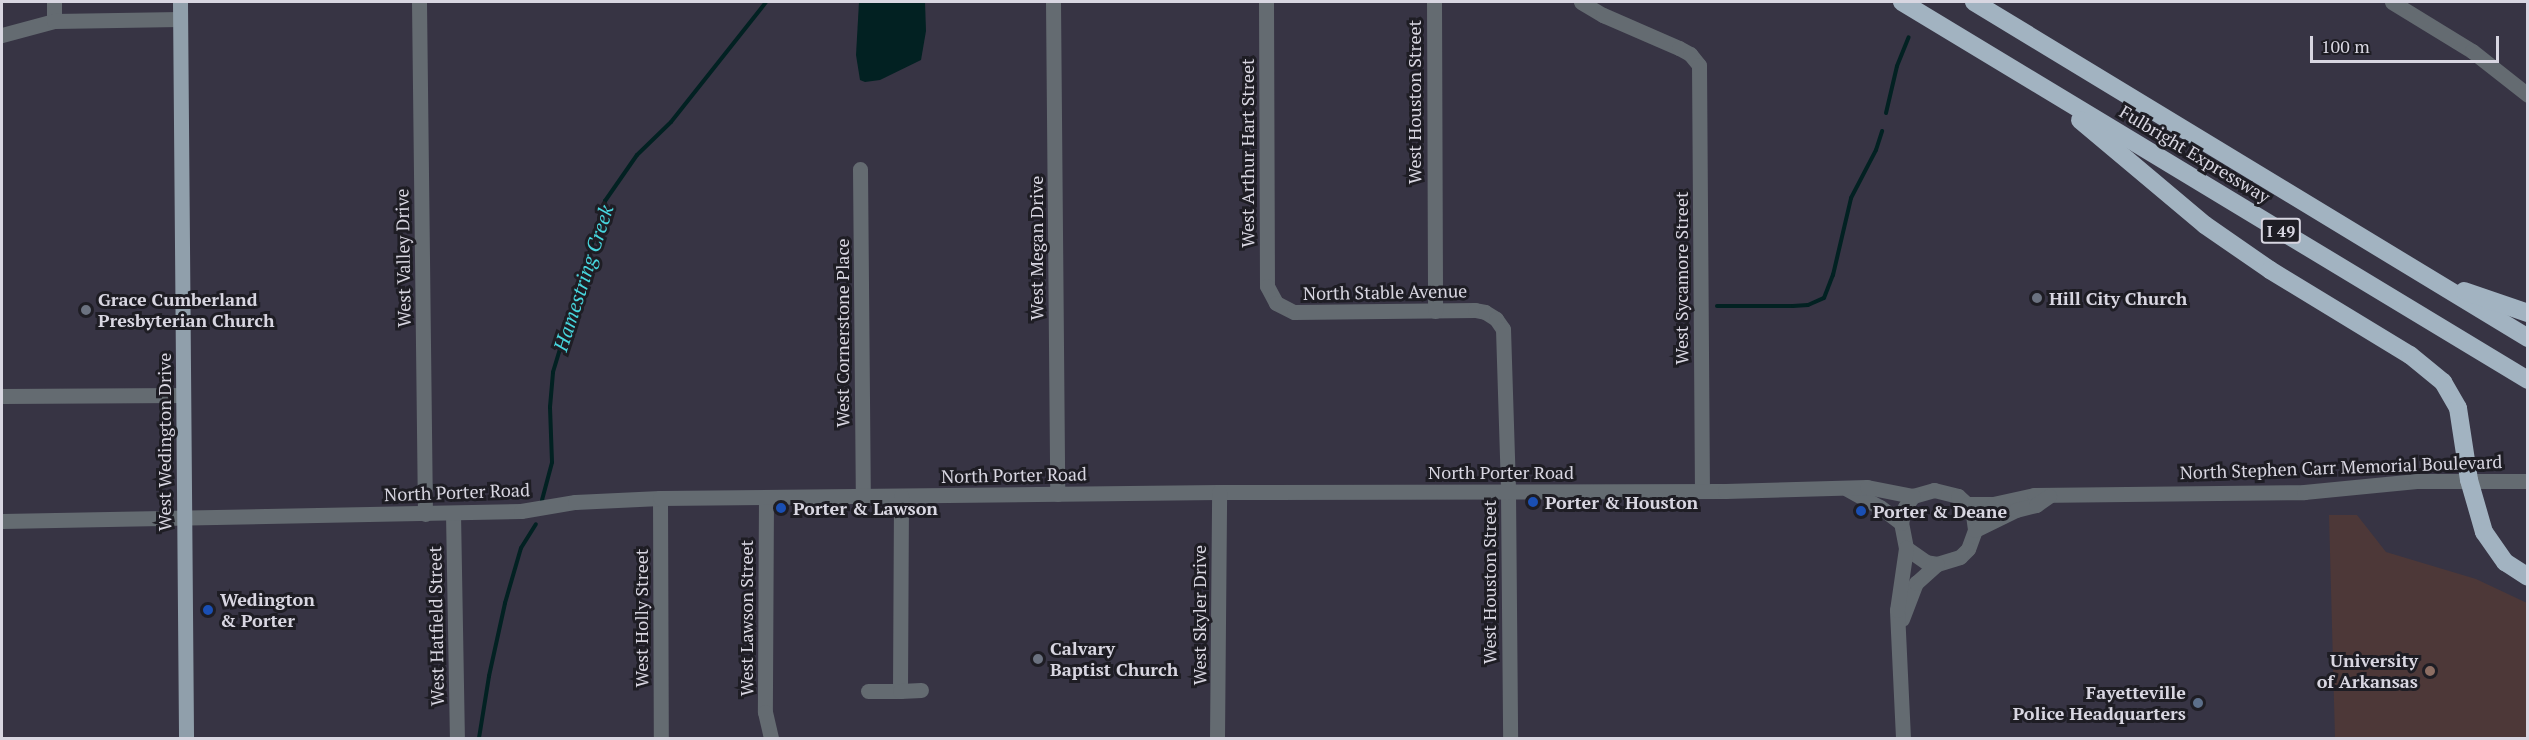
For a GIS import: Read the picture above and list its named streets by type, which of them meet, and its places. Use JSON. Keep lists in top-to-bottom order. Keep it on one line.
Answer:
{"streets":{"highway":["Fulbright Expressway","I 49"],"main road":["West Wedington Drive"],"street":["West Houston Street","West Arthur Hart Street","West Megan Drive","West Valley Drive","West Sycamore Street","North Stable Avenue","West Cornerstone Place","North Stephen Carr Memorial Boulevard","North Porter Road","West Skyler Drive","West Holly Street","West Lawson Street","West Hatfield Street"]},"crossings":[["West Houston Street","North Stable Avenue"],["West Houston Street","North Porter Road"],["West Arthur Hart Street","North Stable Avenue"],["West Megan Drive","North Porter Road"],["West Valley Drive","North Porter Road"],["West Sycamore Street","North Porter Road"],["West Cornerstone Place","North Porter Road"],["West Wedington Drive","North Porter Road"],["North Stephen Carr Memorial Boulevard","North Porter Road"],["North Porter Road","West Skyler Drive"],["North Porter Road","West Holly Street"],["North Porter Road","West Lawson Street"],["North Porter Road","West Hatfield Street"]],"water":["Hamestring Creek"],"places":["Hill City Church","Grace Cumberland Presbyterian Church","Porter & Houston","Porter & Lawson","Porter & Deane","Wedington & Porter","Calvary Baptist Church","University of Arkansas","Fayetteville Police Headquarters"],"scale_bar":"100 m"}
